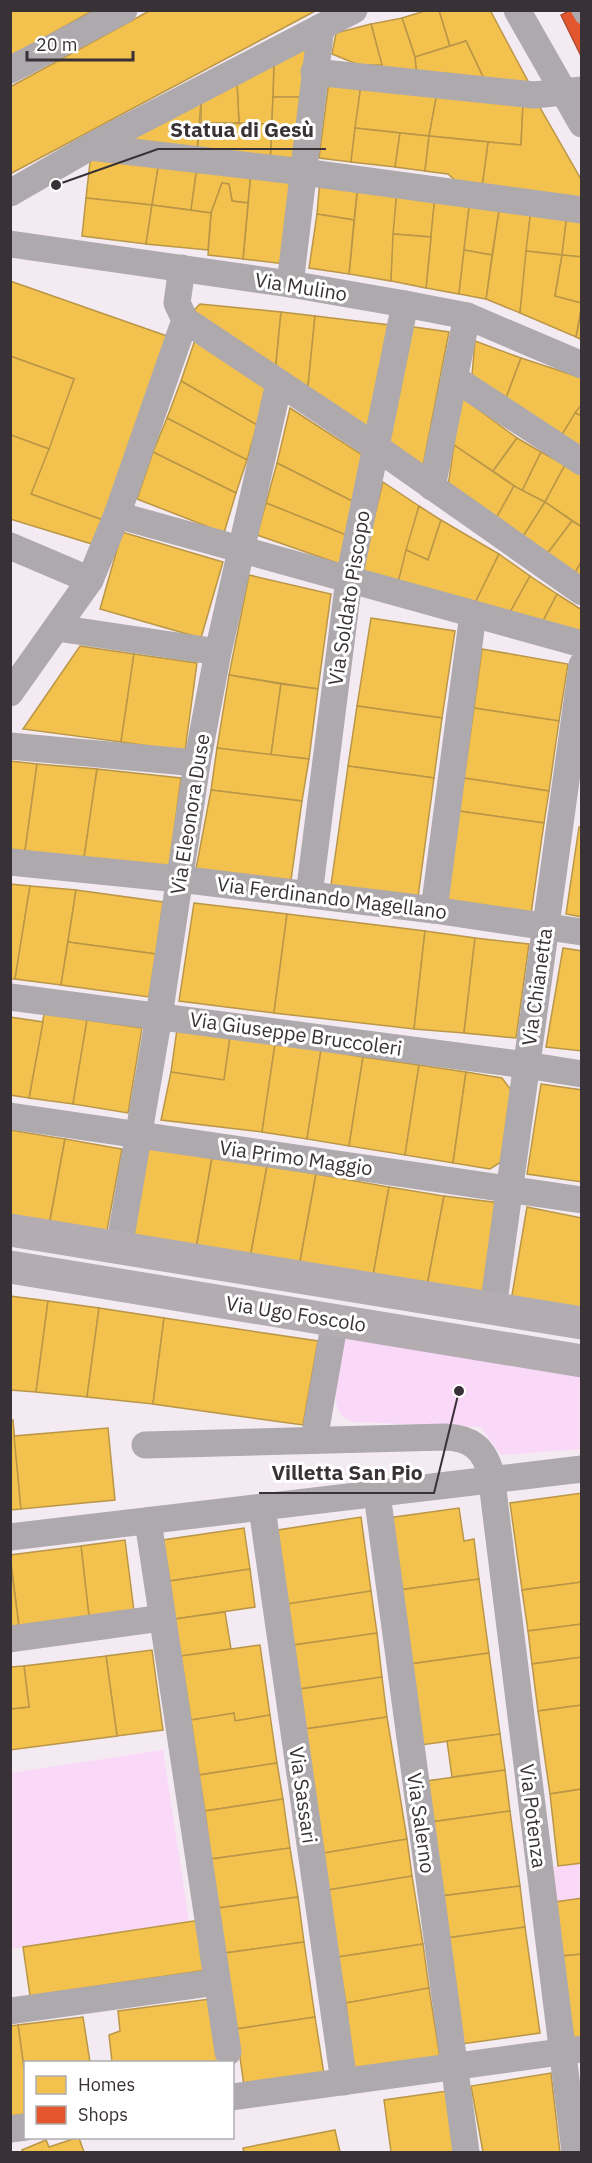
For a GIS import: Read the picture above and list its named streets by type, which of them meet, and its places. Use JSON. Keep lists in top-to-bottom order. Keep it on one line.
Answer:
{"streets":{"main road":["Via Ugo Foscolo"],"street":["Via Mulino","Via Soldato Piscopo","Via Eleonora Duse","Via Ferdinando Magellano","Via Chianetta","Via Giuseppe Bruccoleri","Via Primo Maggio","Via Sassari","Via Potenza","Via Salerno"]},"crossings":[["Via Mulino","Via Soldato Piscopo"],["Via Soldato Piscopo","Via Ferdinando Magellano"],["Via Eleonora Duse","Via Ferdinando Magellano"],["Via Eleonora Duse","Via Giuseppe Bruccoleri"],["Via Eleonora Duse","Via Primo Maggio"],["Via Eleonora Duse","Via Ugo Foscolo"],["Via Ferdinando Magellano","Via Chianetta"],["Via Chianetta","Via Giuseppe Bruccoleri"],["Via Chianetta","Via Primo Maggio"],["Via Chianetta","Via Ugo Foscolo"]],"places":["Statua di Gesù","Villetta San Pio"],"legend":["Homes","Shops"],"scale_bar":"20 m"}
